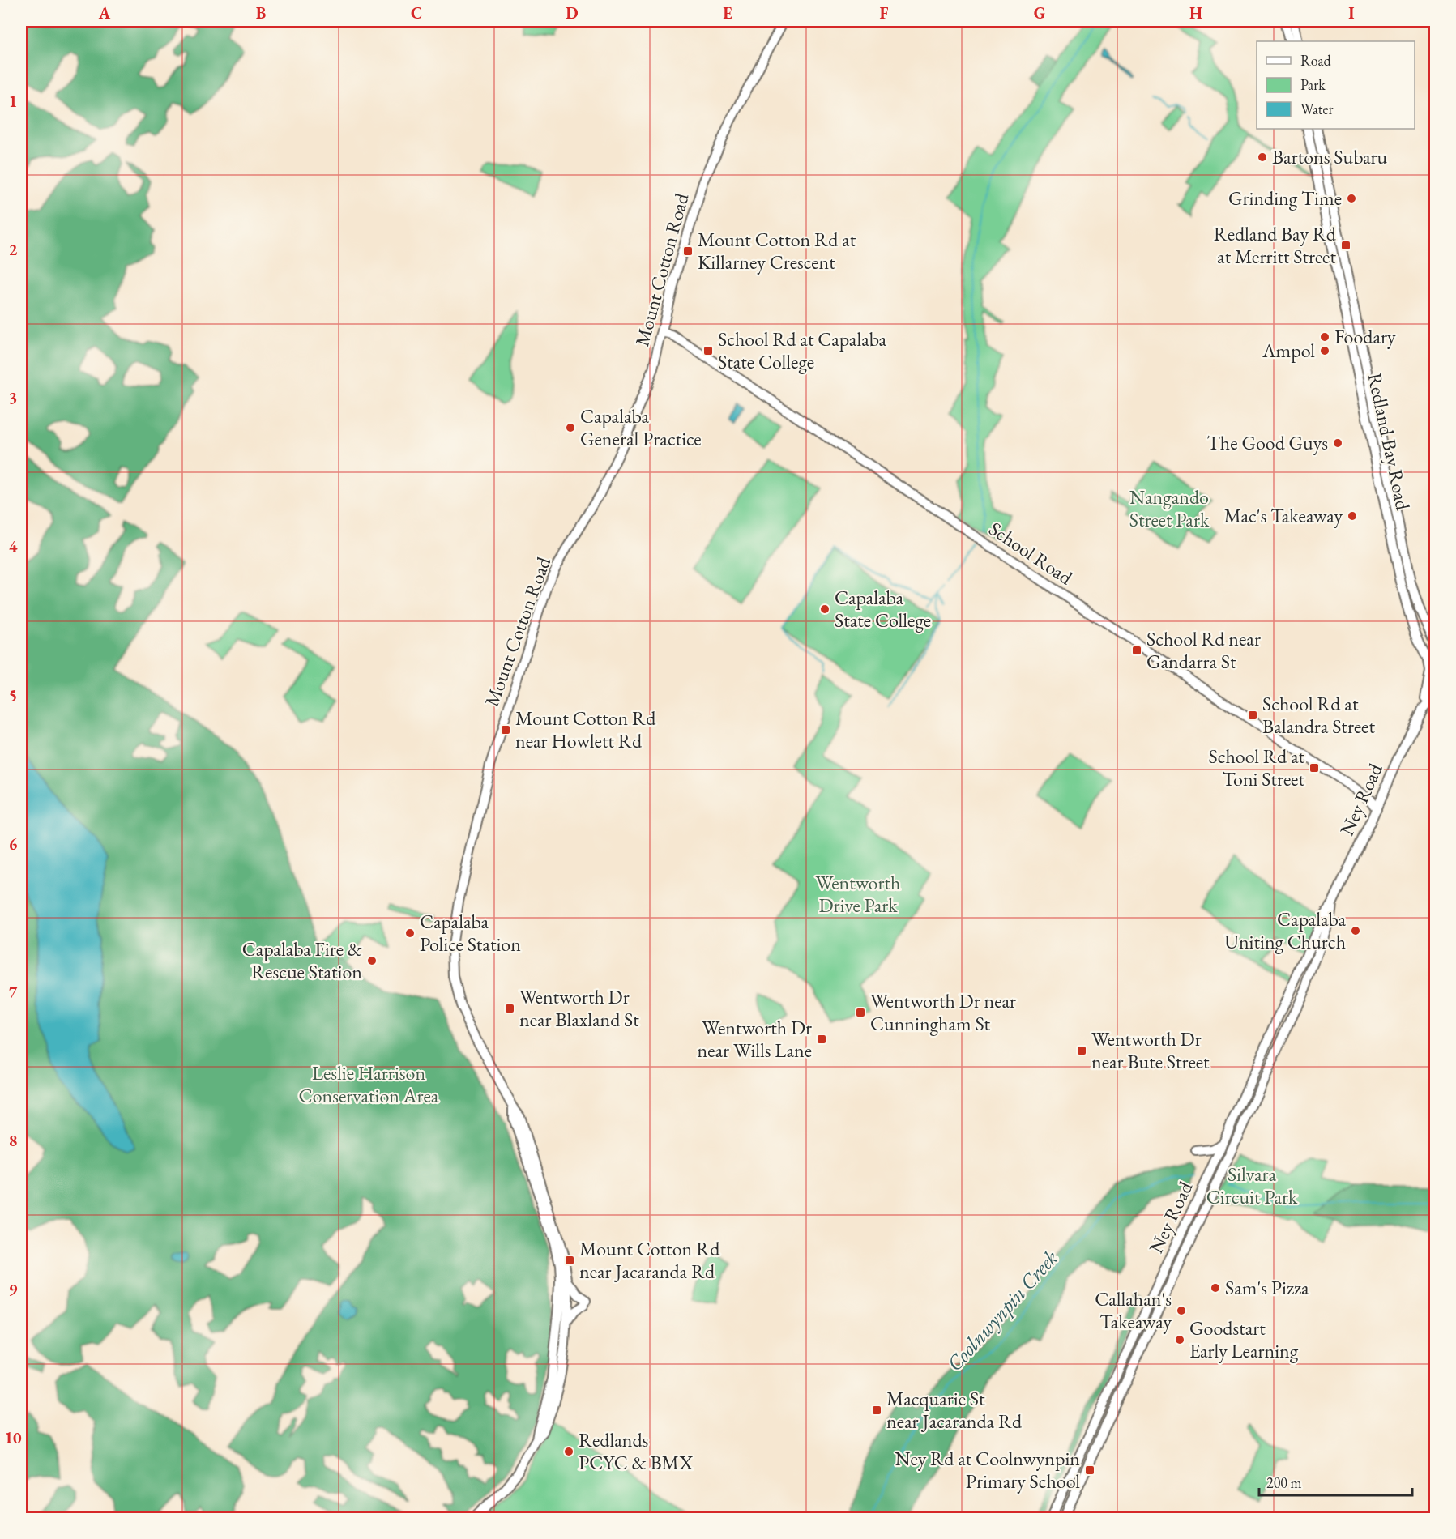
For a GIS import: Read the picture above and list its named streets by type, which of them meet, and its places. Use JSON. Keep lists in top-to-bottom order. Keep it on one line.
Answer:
{"streets":{"main road":["Mount Cotton Road","Redland Bay Road","School Road","Ney Road"]},"crossings":[["Mount Cotton Road","School Road"],["School Road","Ney Road"]],"water":["Coolnwynpin Creek"],"parks":["Nangando Street Park","Wentworth Drive Park","Leslie Harrison Conservation Area","Silvara Circuit Park"],"places":{"other":["Bartons Subaru","Grinding Time","Foodary","Ampol","Capalaba General Practice","The Good Guys","Mac's Takeaway","Capalaba State College","Capalaba Uniting Church","Capalaba Police Station","Capalaba Fire & Rescue Station","Sam's Pizza","Callahan's Takeaway","Goodstart Early Learning","Redlands PCYC & BMX"],"transit":["Redland Bay Rd at Merritt Street","Mount Cotton Rd at Killarney Crescent","School Rd at Capalaba State College","School Rd near Gandarra St","School Rd at Balandra Street","Mount Cotton Rd near Howlett Rd","School Rd at Toni Street","Wentworth Dr near Blaxland St","Wentworth Dr near Cunningham St","Wentworth Dr near Wills Lane","Wentworth Dr near Bute Street","Mount Cotton Rd near Jacaranda Rd","Macquarie St near Jacaranda Rd","Ney Rd at Coolnwynpin Primary School"]},"legend":["Road","Park","Water"],"scale_bar":"200 m","grid":{"columns":["A","B","C","D","E","F","G","H","I"],"rows":["1","2","3","4","5","6","7","8","9","10"]}}
